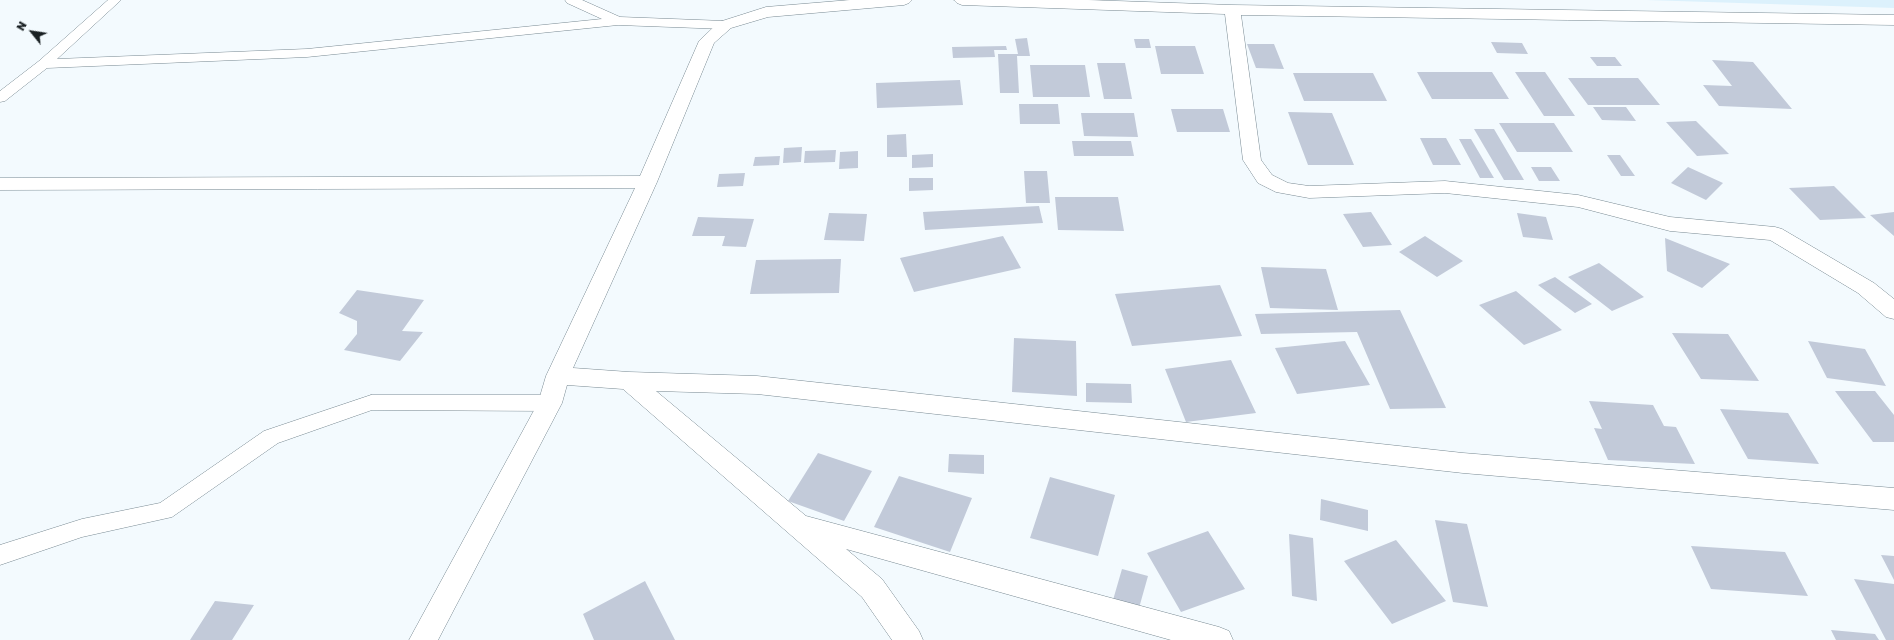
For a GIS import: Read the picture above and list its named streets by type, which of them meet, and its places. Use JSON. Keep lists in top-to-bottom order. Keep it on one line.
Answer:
{"north":"top left"}
